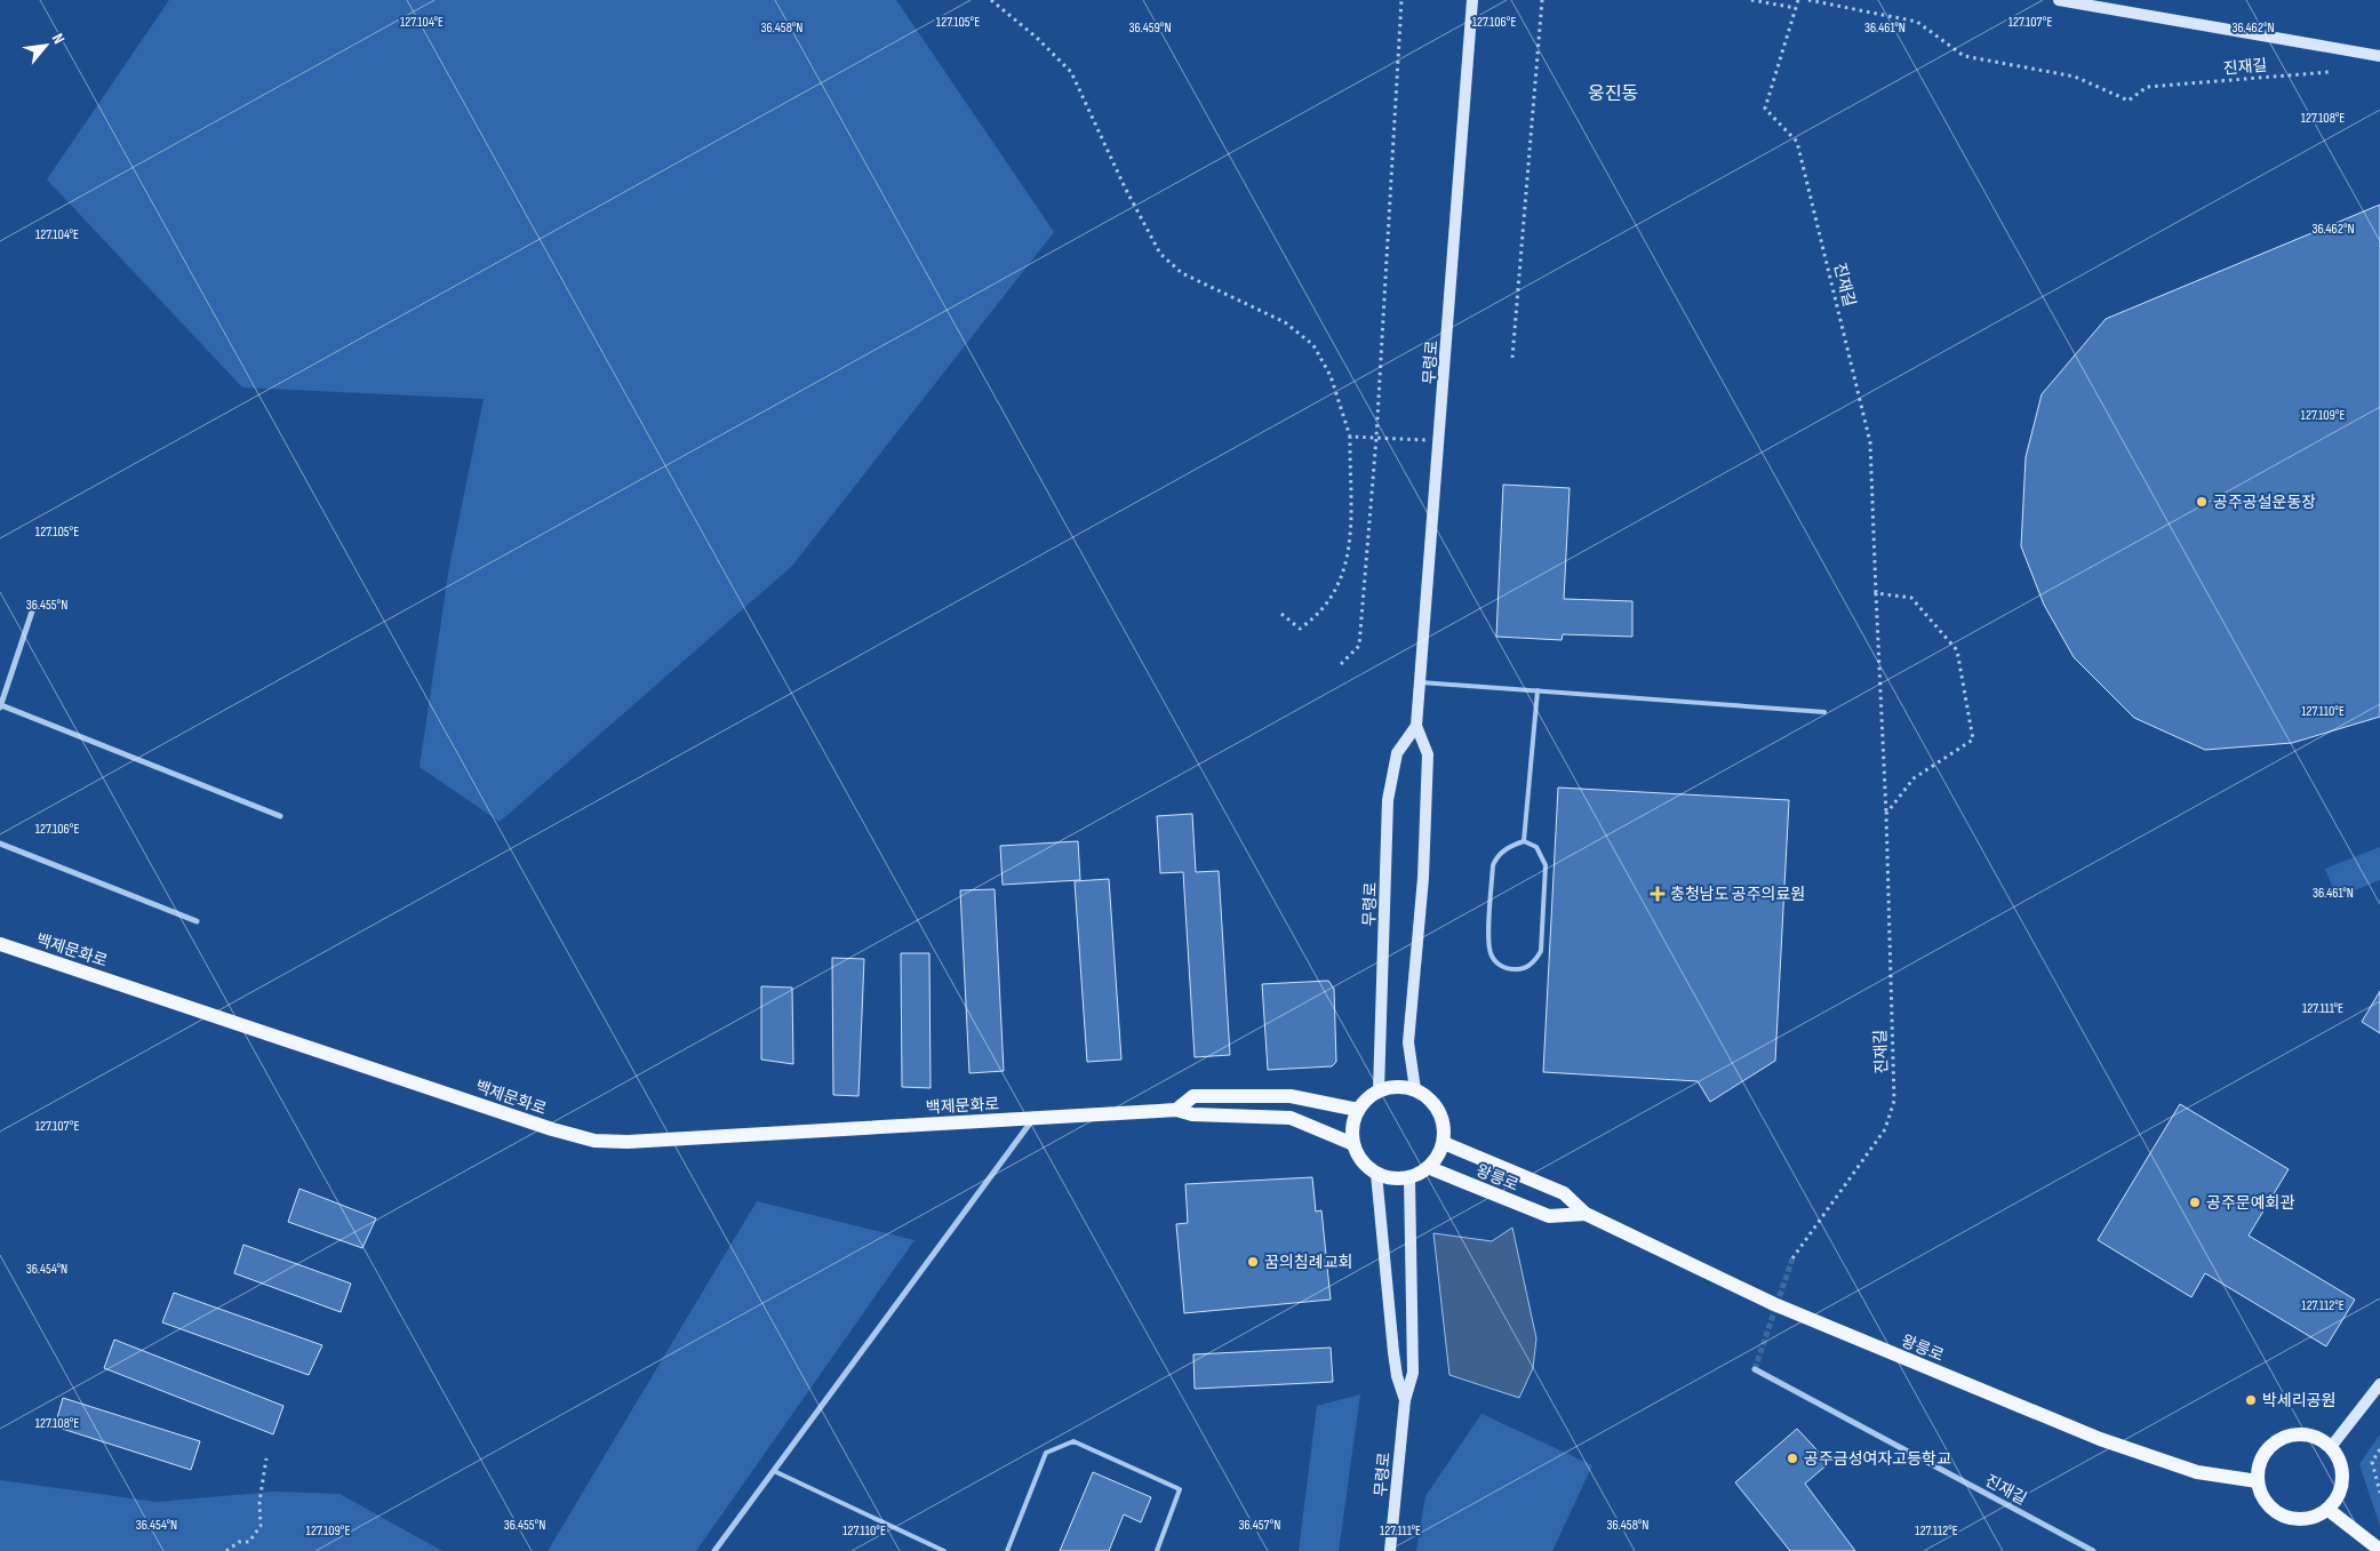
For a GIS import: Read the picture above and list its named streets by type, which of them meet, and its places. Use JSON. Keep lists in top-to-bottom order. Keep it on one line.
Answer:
{"streets":{"main road":["무령로","백제문화로","왕릉로"],"street":["진재길"]},"crossings":[["무령로","백제문화로"],["무령로","왕릉로"],["백제문화로","왕릉로"]],"districts":["웅진동"],"places":{"other":["공주공설운동장","공주문예회관","꿈의침례교회","박세리공원","공주금성여자고등학교"],"health":["충청남도 공주의료원"]},"north":"top right","coordinates":["127.104°E","127.105°E","127.106°E","127.107°E","36.458°N","36.459°N","36.461°N","36.462°N","127.108°E","127.109°E","36.455°N","127.110°E","127.111°E","36.454°N","127.112°E","36.457°N"]}
